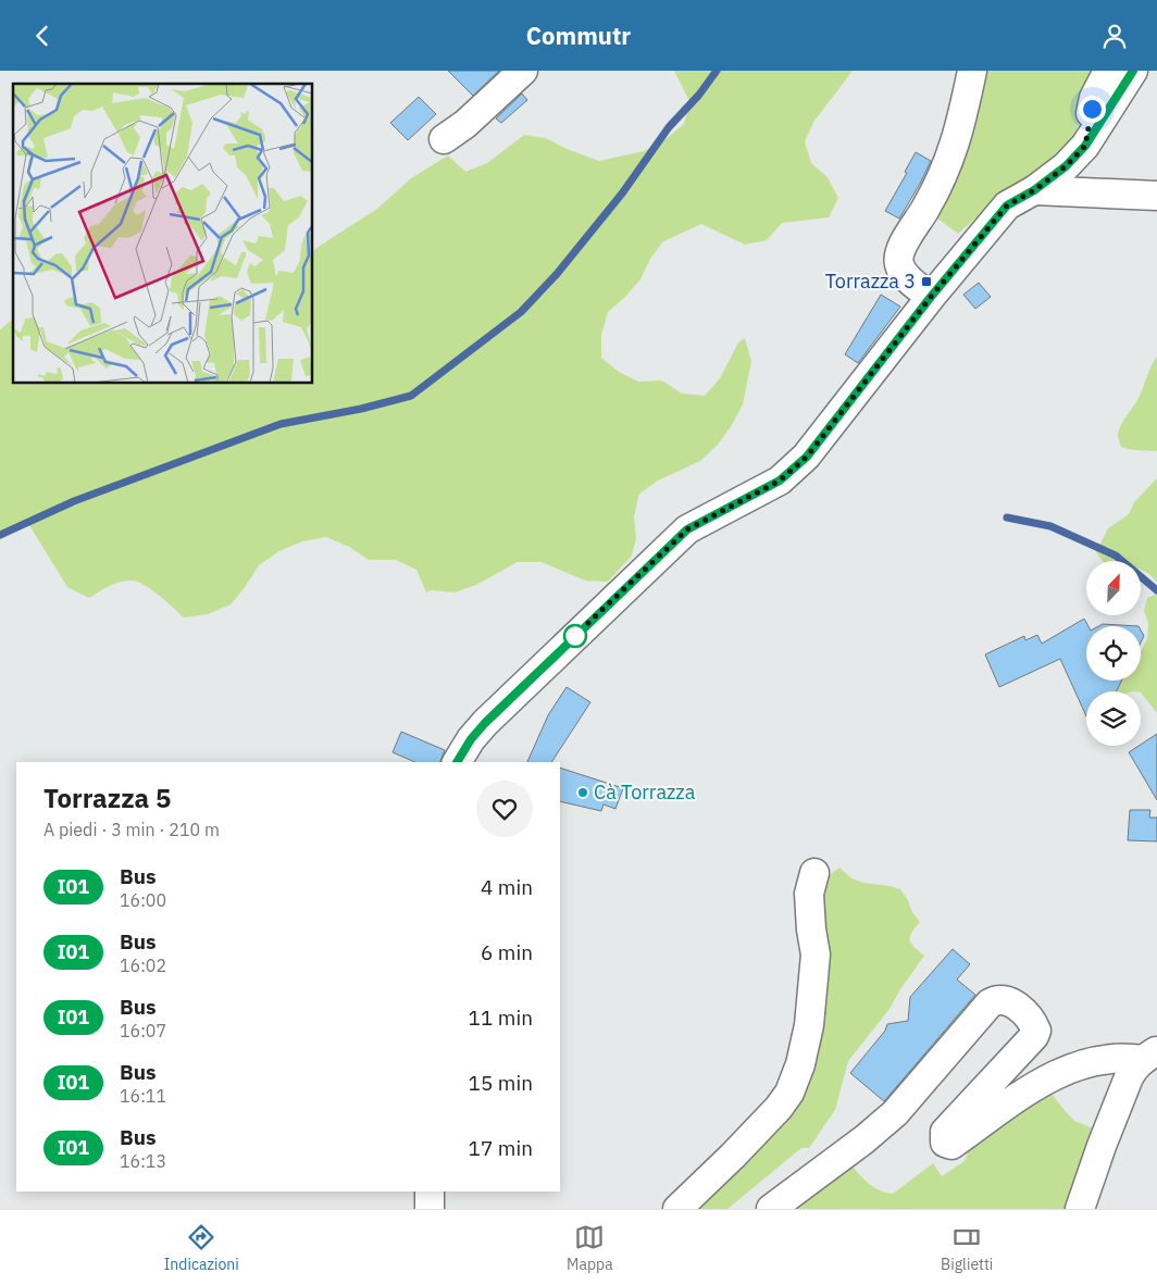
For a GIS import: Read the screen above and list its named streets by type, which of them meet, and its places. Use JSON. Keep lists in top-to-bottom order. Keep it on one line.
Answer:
{"places":{"transit":["Torrazza 3"],"other":["Cà Torrazza"]},"lines":["bus line I01"],"north":"top right","page":{"header":"Commutr","heading":["Torrazza 5","A piedi · 3 min · 210 m"],"list":[{"mark":"I01","name":"Bus","note":"16:00","value":"4 min"},{"mark":"I01","name":"Bus","note":"16:02","value":"6 min"},{"mark":"I01","name":"Bus","note":"16:07","value":"11 min"},{"mark":"I01","name":"Bus","note":"16:11","value":"15 min"},{"mark":"I01","name":"Bus","note":"16:13","value":"17 min"}],"tabs":["Indicazioni","Mappa","Biglietti"]}}
